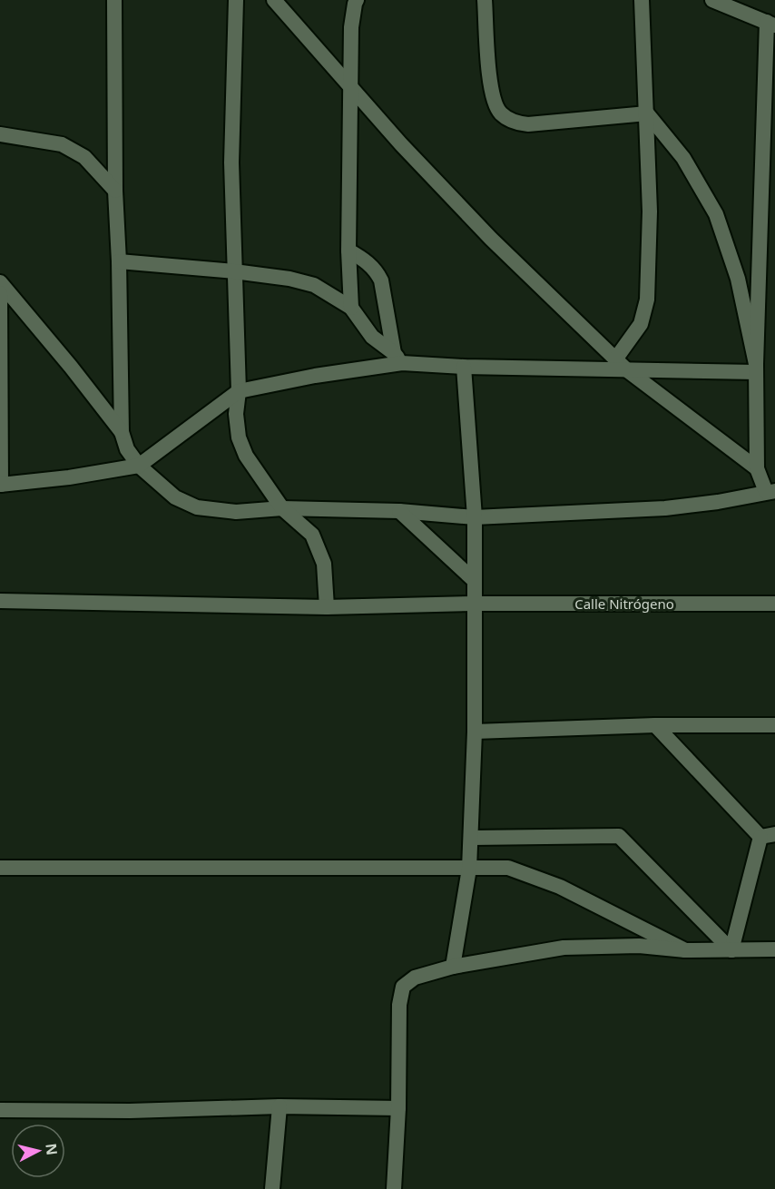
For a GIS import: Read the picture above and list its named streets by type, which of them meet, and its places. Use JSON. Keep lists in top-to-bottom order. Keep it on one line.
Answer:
{"streets":{"street":["Calle Nitrógeno"]},"north":"right"}
